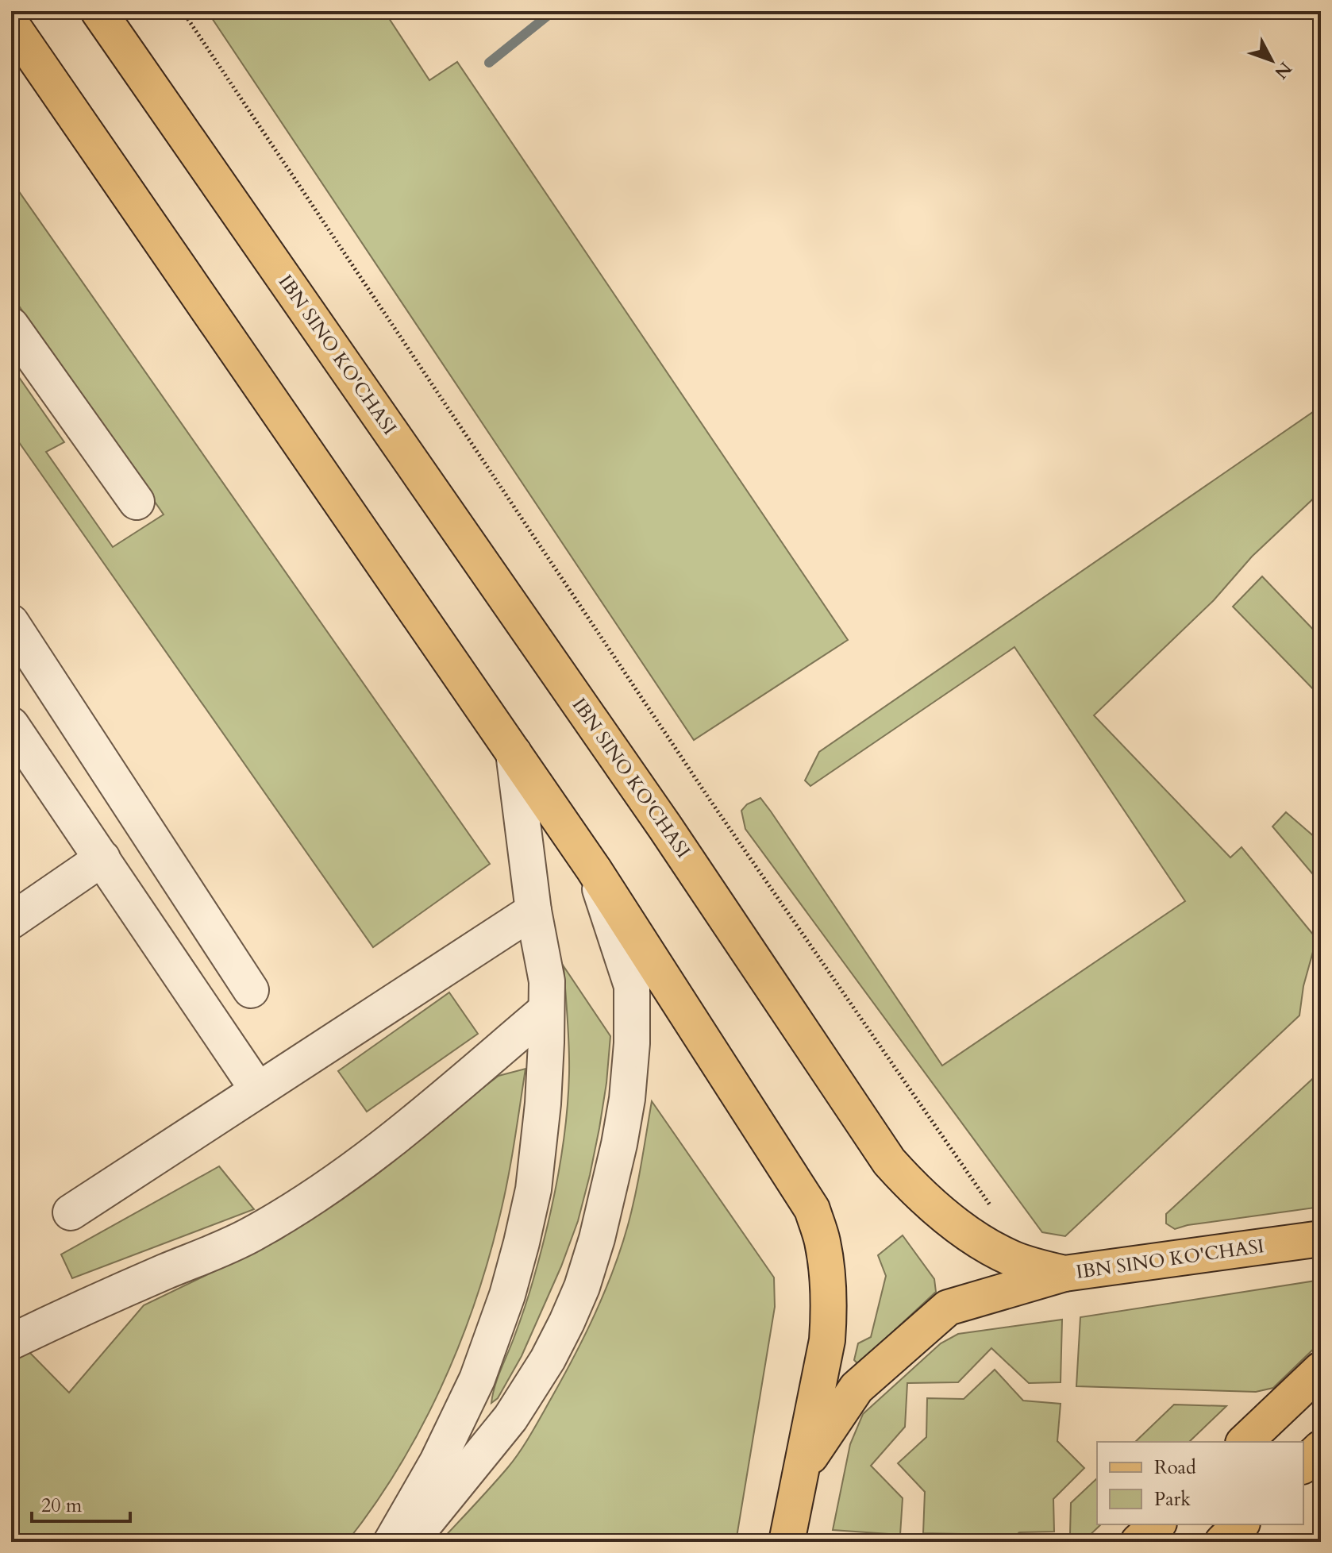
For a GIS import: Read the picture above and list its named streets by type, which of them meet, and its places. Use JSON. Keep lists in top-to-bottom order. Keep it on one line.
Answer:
{"streets":{"main road":["IBN SINO KO'CHASI"]},"legend":["Road","Park"],"scale_bar":"20 m","north":"bottom right"}
